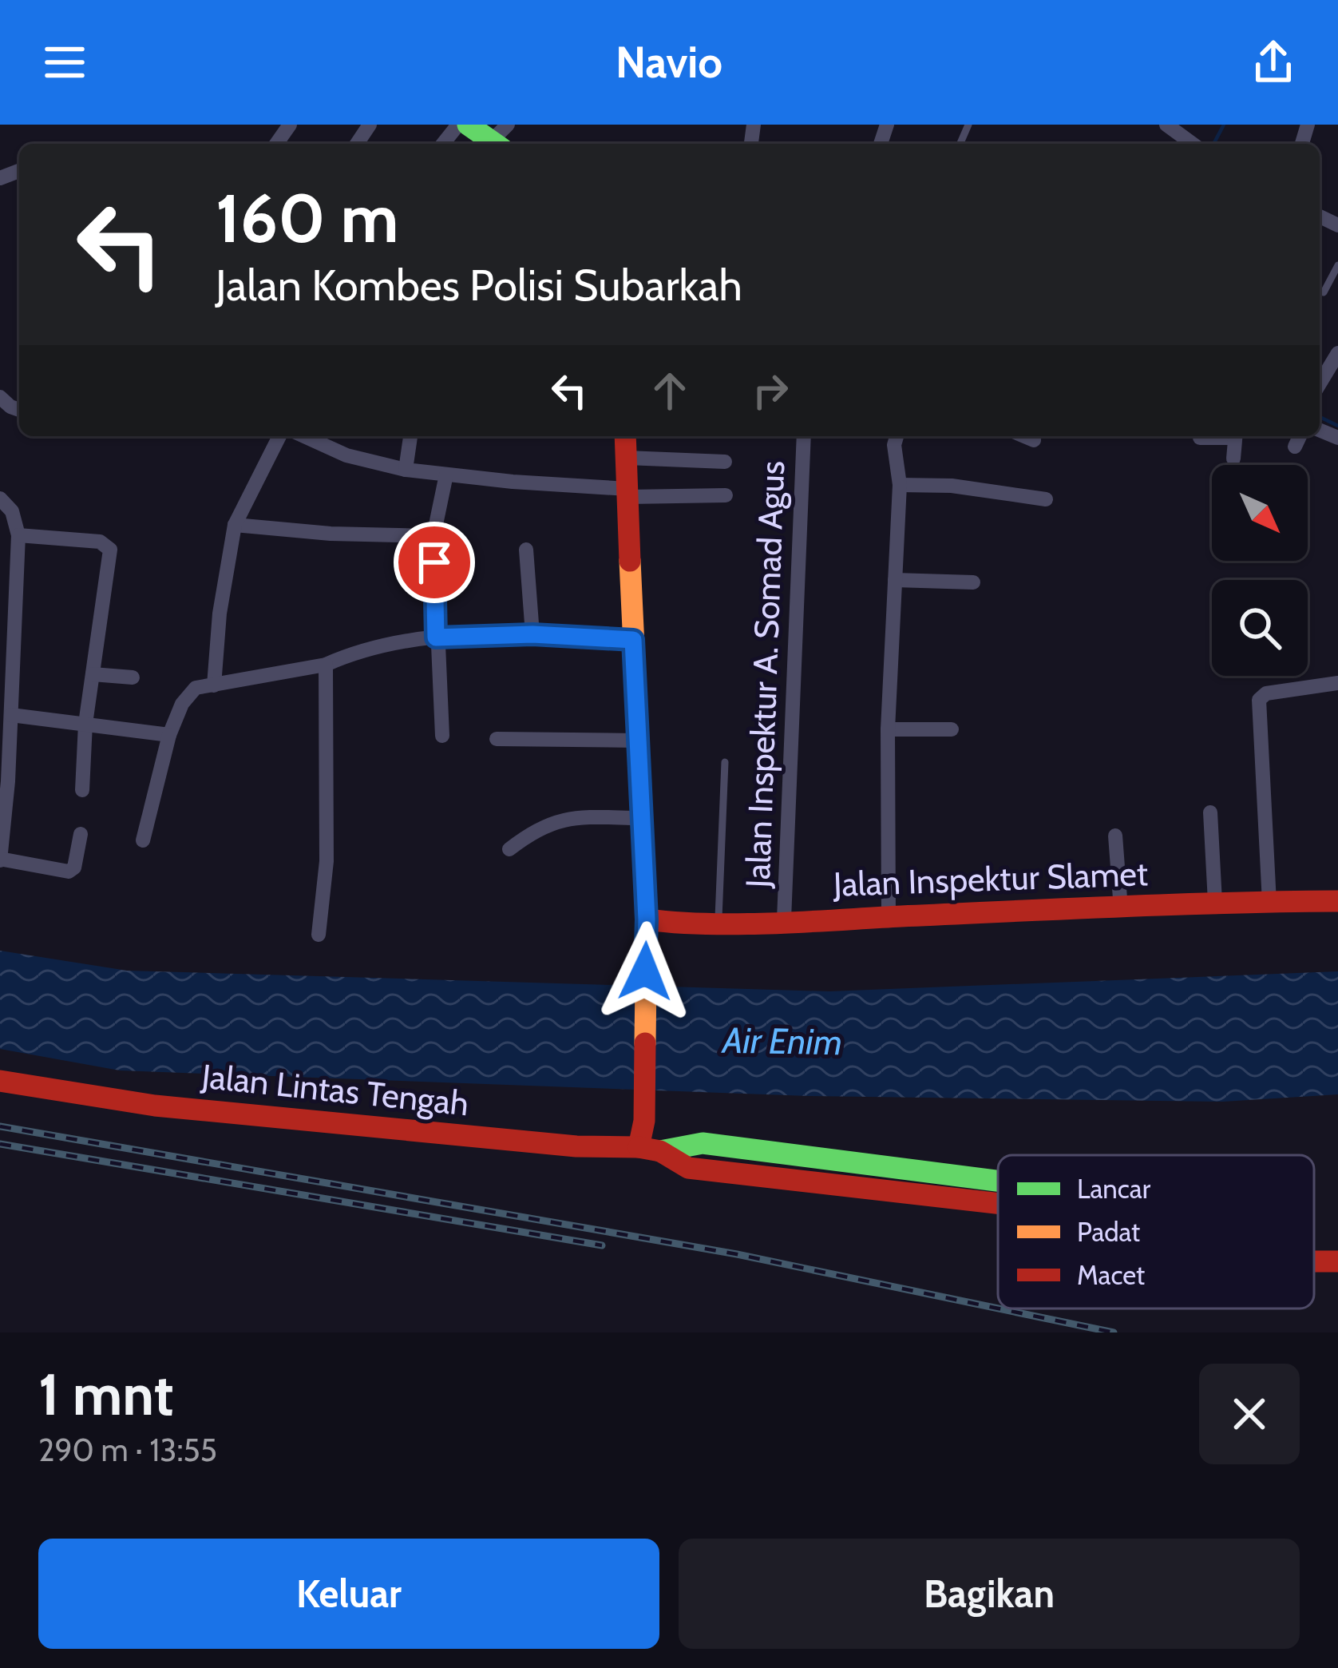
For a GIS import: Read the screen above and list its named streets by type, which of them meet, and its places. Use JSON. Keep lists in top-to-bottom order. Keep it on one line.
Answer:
{"streets":{"main road":["Jalan Inspektur Slamet","Jalan Lintas Tengah"],"street":["Jalan Inspektur A. Somad Agus"]},"crossings":[["Jalan Inspektur A. Somad Agus","Jalan Inspektur Slamet"]],"water":["Air Enim"],"legend":["Lancar","Padat","Macet"],"north":"bottom right","page":{"header":"Navio","turn":["160 m","Jalan Kombes Polisi Subarkah"],"heading":["1 mnt","290 m · 13:55"],"buttons":["Keluar","Bagikan"]}}
